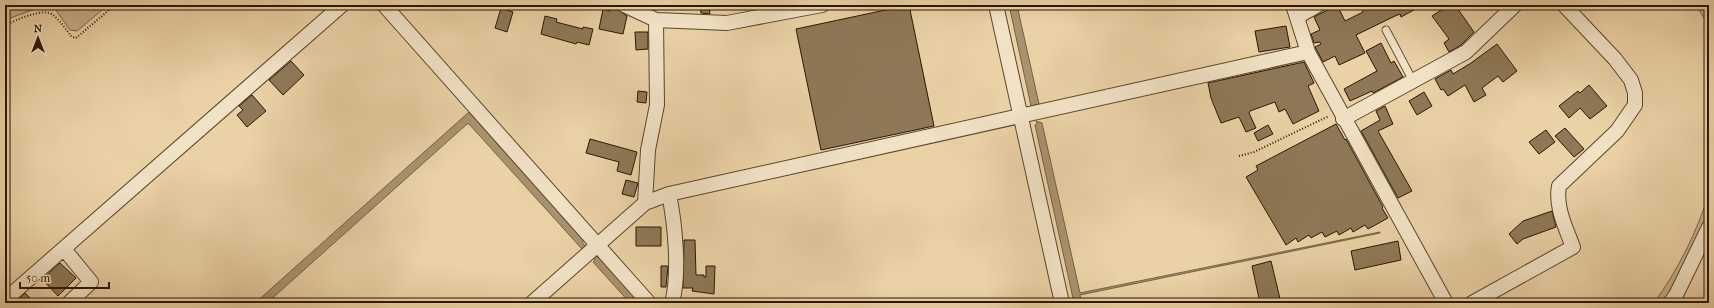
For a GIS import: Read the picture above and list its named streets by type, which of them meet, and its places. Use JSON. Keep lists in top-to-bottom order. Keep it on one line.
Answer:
{"scale_bar":"50 m","north":"top"}
